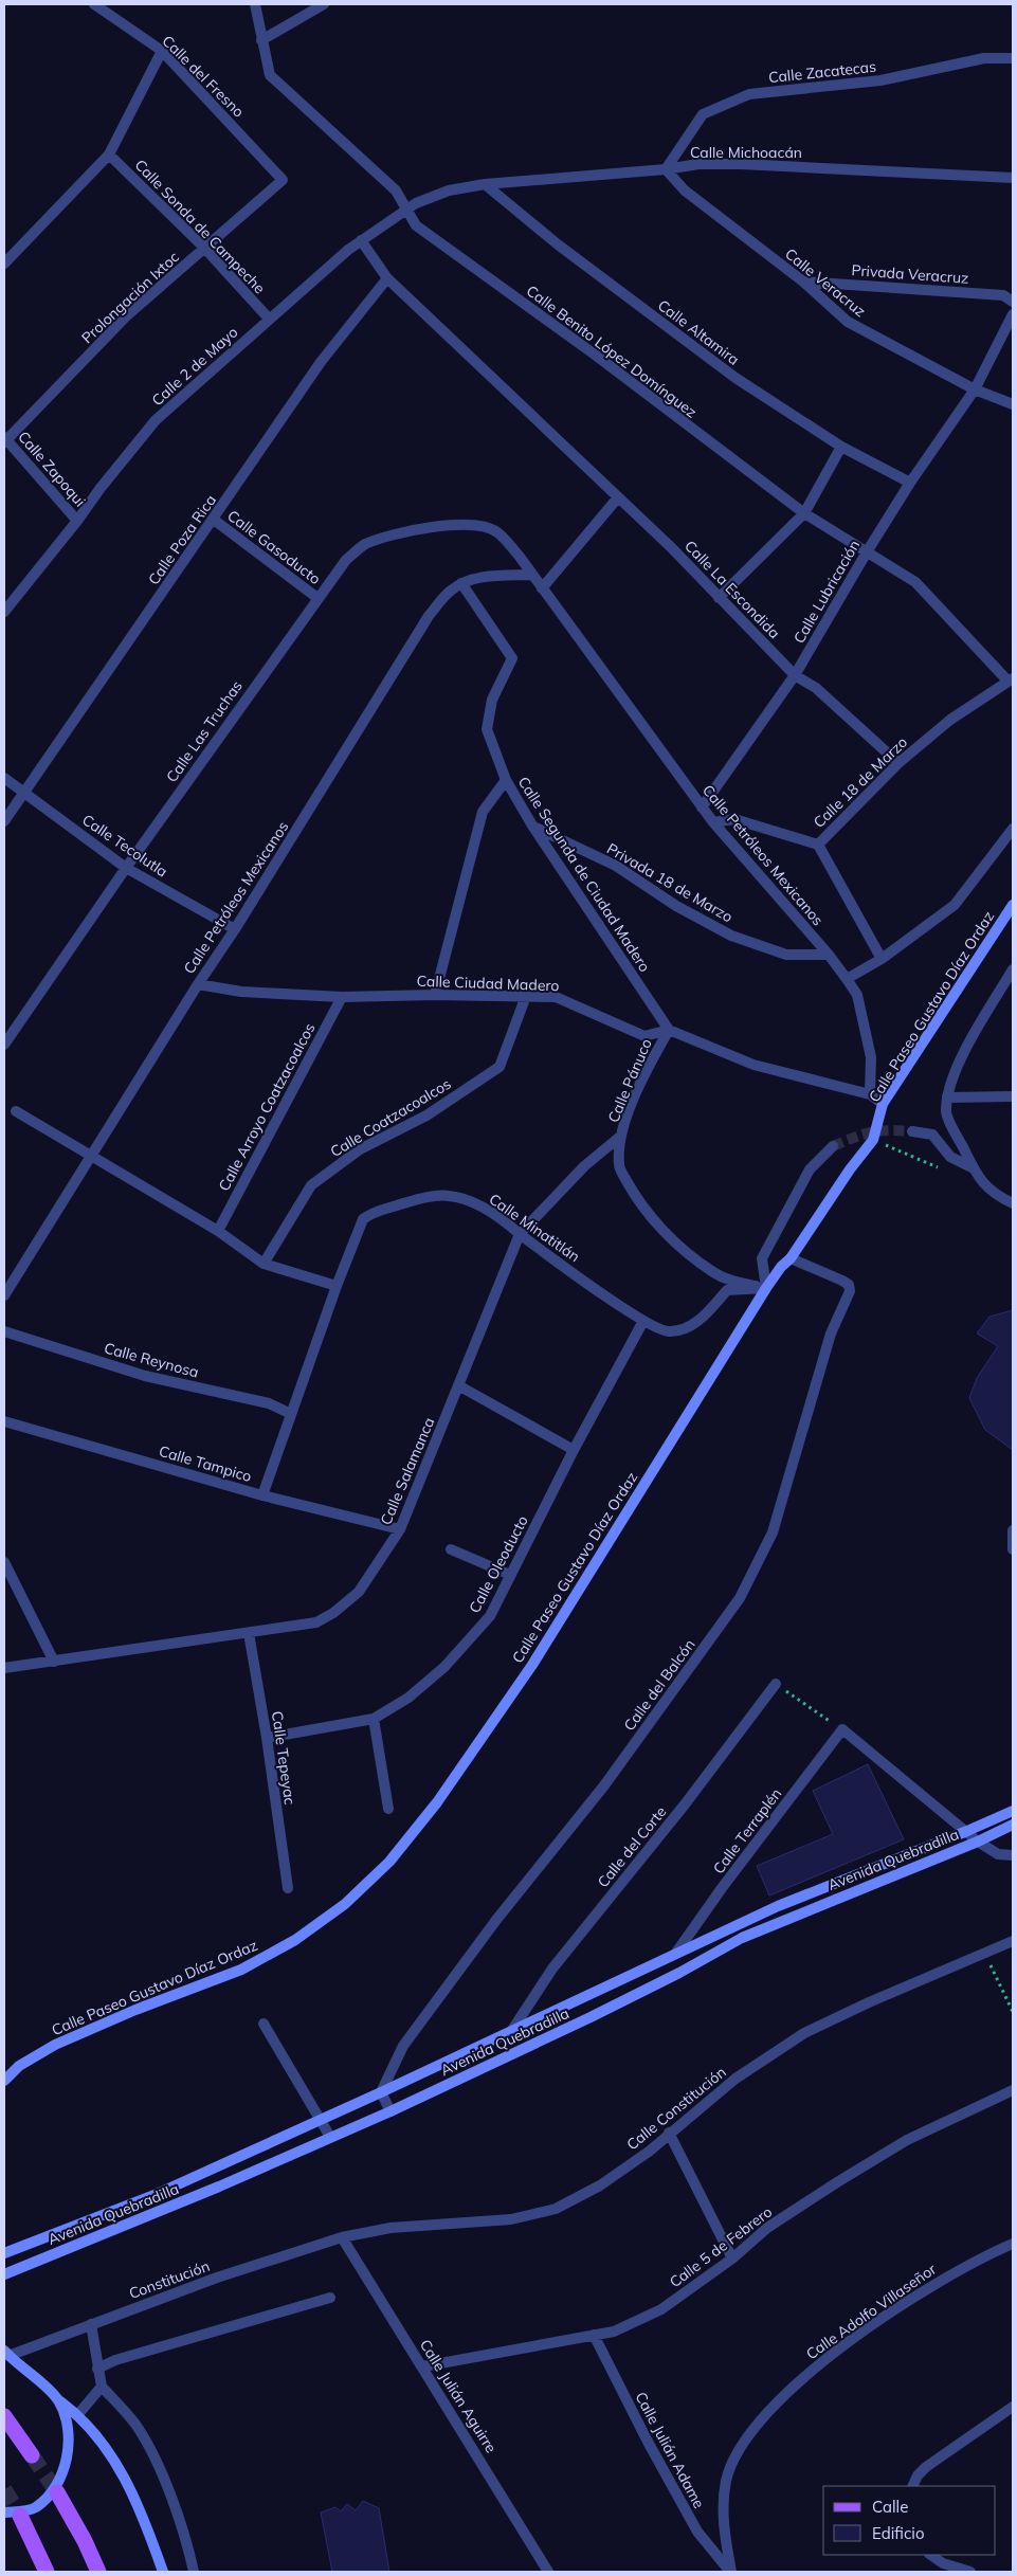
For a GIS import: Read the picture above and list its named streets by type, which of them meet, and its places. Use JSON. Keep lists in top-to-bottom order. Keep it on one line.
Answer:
{"streets":{"street":["Calle Zacatecas","Calle del Fresno","Calle Michoacán","Calle Sonda de Campeche","Privada Veracruz","Calle Veracruz","Prolongación Ixtoc","Calle Altamira","Calle Benito López Domínguez","Calle 2 de Mayo","Calle Zapoqui","Calle Poza Rica","Calle Gasoducto","Calle La Escondida","Calle Lubricación","Calle Las Truchas","Calle 18 de Marzo","Calle Tecolutla","Calle Petróleos Mexicanos","Calle Segunda de Ciudad Madero","Privada 18 de Marzo","Calle Ciudad Madero","Calle Paseo Gustavo Díaz Ordaz","Calle Pánuco","Calle Arroyo Coatzacoalcos","Calle Coatzacoalcos","Calle Minatitlán","Calle Reynosa","Calle Tampico","Calle Salamanca","Calle Oleoducto","Calle del Balcón","Calle Tepeyac","Calle Terraplén","Calle del Corte","Avenida Quebradilla","Calle Constitución","Calle 5 de Febrero","Constitución","Calle Adolfo Villaseñor","Calle Julián Aguirre","Calle Julián Adame"]},"crossings":[["Calle Zacatecas","Calle Michoacán"],["Calle Zacatecas","Calle Veracruz"],["Calle del Fresno","Prolongación Ixtoc"],["Calle Michoacán","Calle Veracruz"],["Calle Michoacán","Calle Altamira"],["Calle Michoacán","Calle 2 de Mayo"],["Calle Sonda de Campeche","Prolongación Ixtoc"],["Calle Sonda de Campeche","Calle 2 de Mayo"],["Privada Veracruz","Calle Veracruz"],["Calle Veracruz","Calle Lubricación"],["Prolongación Ixtoc","Calle Zapoqui"],["Calle Altamira","Calle Lubricación"],["Calle Benito López Domínguez","Calle 2 de Mayo"],["Calle Benito López Domínguez","Calle Lubricación"],["Calle Benito López Domínguez","Calle 18 de Marzo"],["Calle 2 de Mayo","Calle Zapoqui"],["Calle 2 de Mayo","Calle La Escondida"],["Calle Poza Rica","Calle Gasoducto"],["Calle Poza Rica","Calle La Escondida"],["Calle Poza Rica","Calle Tecolutla"],["Calle Gasoducto","Calle Las Truchas"],["Calle La Escondida","Calle Lubricación"],["Calle La Escondida","Calle 18 de Marzo"],["Calle Lubricación","Calle Petróleos Mexicanos"],["Calle Las Truchas","Calle Tecolutla"],["Calle Las Truchas","Calle Petróleos Mexicanos"],["Calle 18 de Marzo","Calle Petróleos Mexicanos"],["Calle Tecolutla","Calle Petróleos Mexicanos"],["Calle Petróleos Mexicanos","Calle Segunda de Ciudad Madero"],["Calle Petróleos Mexicanos","Privada 18 de Marzo"],["Calle Petróleos Mexicanos","Calle Ciudad Madero"],["Calle Segunda de Ciudad Madero","Privada 18 de Marzo"],["Calle Segunda de Ciudad Madero","Calle Ciudad Madero"],["Calle Segunda de Ciudad Madero","Calle Pánuco"],["Calle Ciudad Madero","Calle Pánuco"],["Calle Ciudad Madero","Calle Arroyo Coatzacoalcos"],["Calle Ciudad Madero","Calle Coatzacoalcos"],["Calle Paseo Gustavo Díaz Ordaz","Calle Pánuco"],["Calle Paseo Gustavo Díaz Ordaz","Calle Minatitlán"],["Calle Paseo Gustavo Díaz Ordaz","Calle del Balcón"],["Calle Pánuco","Calle Minatitlán"],["Calle Pánuco","Calle Salamanca"],["Calle Minatitlán","Calle Reynosa"],["Calle Minatitlán","Calle Tampico"],["Calle Minatitlán","Calle Salamanca"],["Calle Minatitlán","Calle Oleoducto"],["Calle Tampico","Calle Salamanca"],["Calle Salamanca","Calle Tepeyac"],["Calle Oleoducto","Calle Tepeyac"],["Calle del Balcón","Avenida Quebradilla"],["Calle Terraplén","Avenida Quebradilla"],["Calle del Corte","Avenida Quebradilla"],["Calle Constitución","Constitución"],["Calle Constitución","Calle Julián Aguirre"],["Calle 5 de Febrero","Calle Julián Aguirre"],["Calle 5 de Febrero","Calle Julián Adame"],["Constitución","Calle Julián Aguirre"],["Calle Adolfo Villaseñor","Calle Julián Adame"]],"legend":["Calle","Edificio"]}
